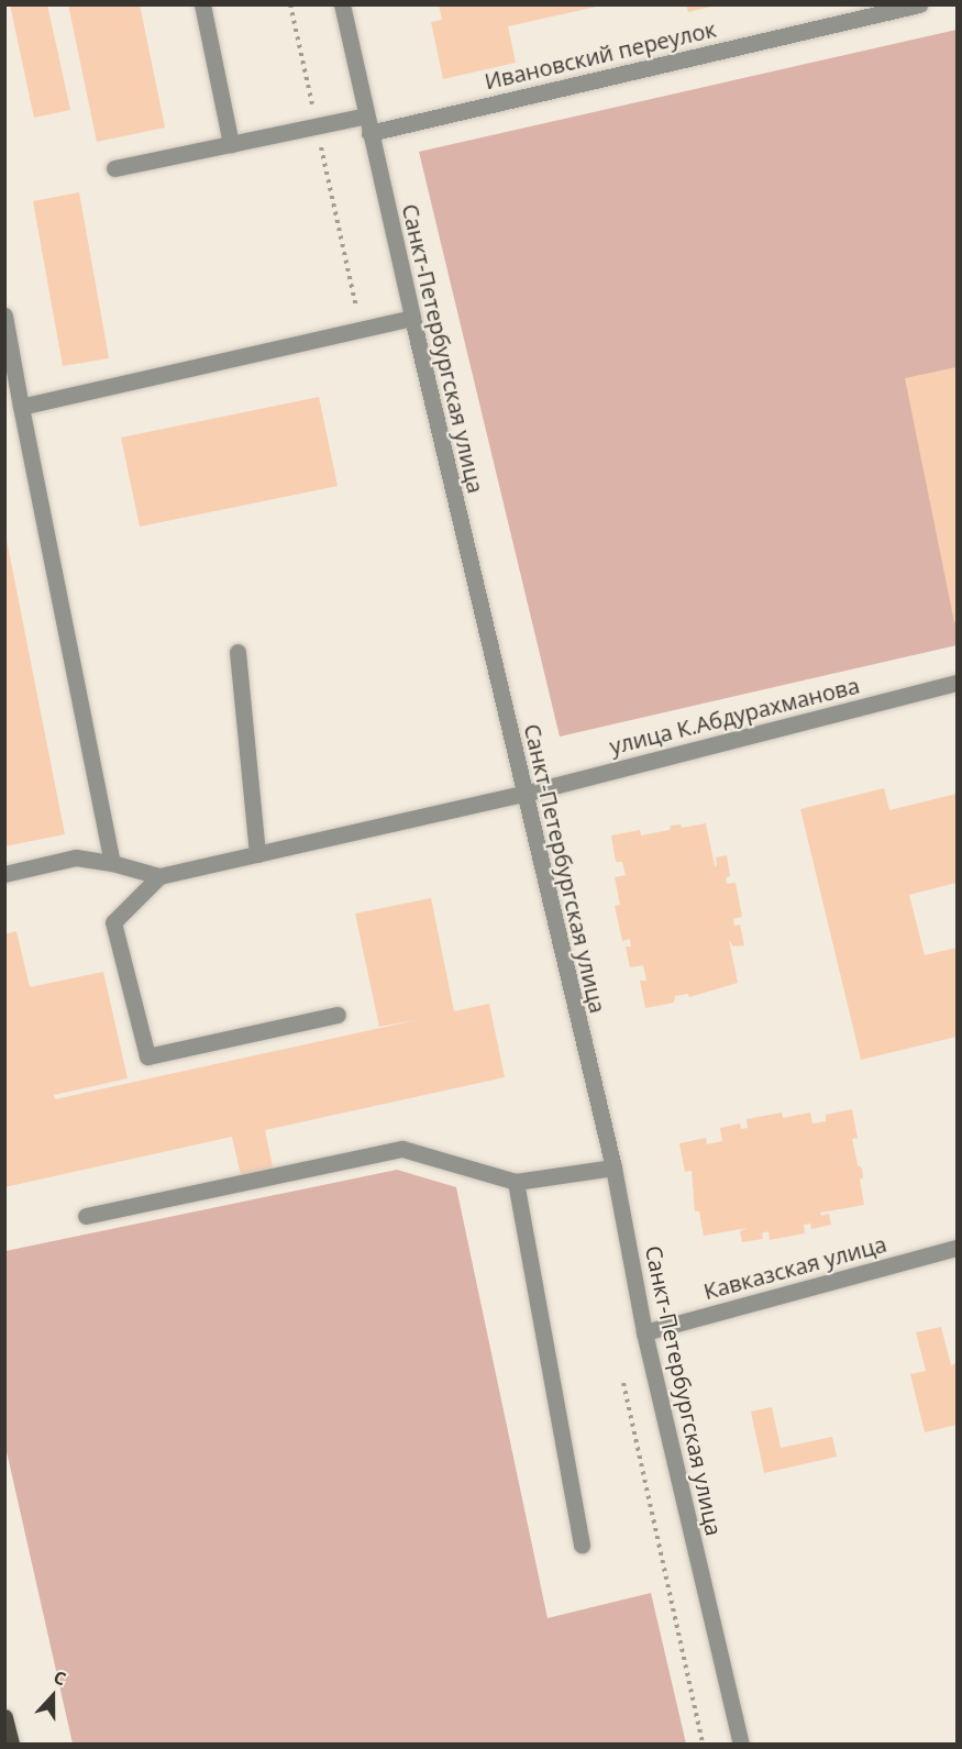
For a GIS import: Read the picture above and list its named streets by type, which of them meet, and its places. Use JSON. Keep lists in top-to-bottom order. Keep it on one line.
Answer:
{"streets":{"street":["Ивановский переулок","Санкт-Петербургская улица","улица К.Абдурахманова","Кавказская улица"]},"crossings":[["Ивановский переулок","Санкт-Петербургская улица"],["Санкт-Петербургская улица","улица К.Абдурахманова"],["Санкт-Петербургская улица","Кавказская улица"]],"north":"top"}
